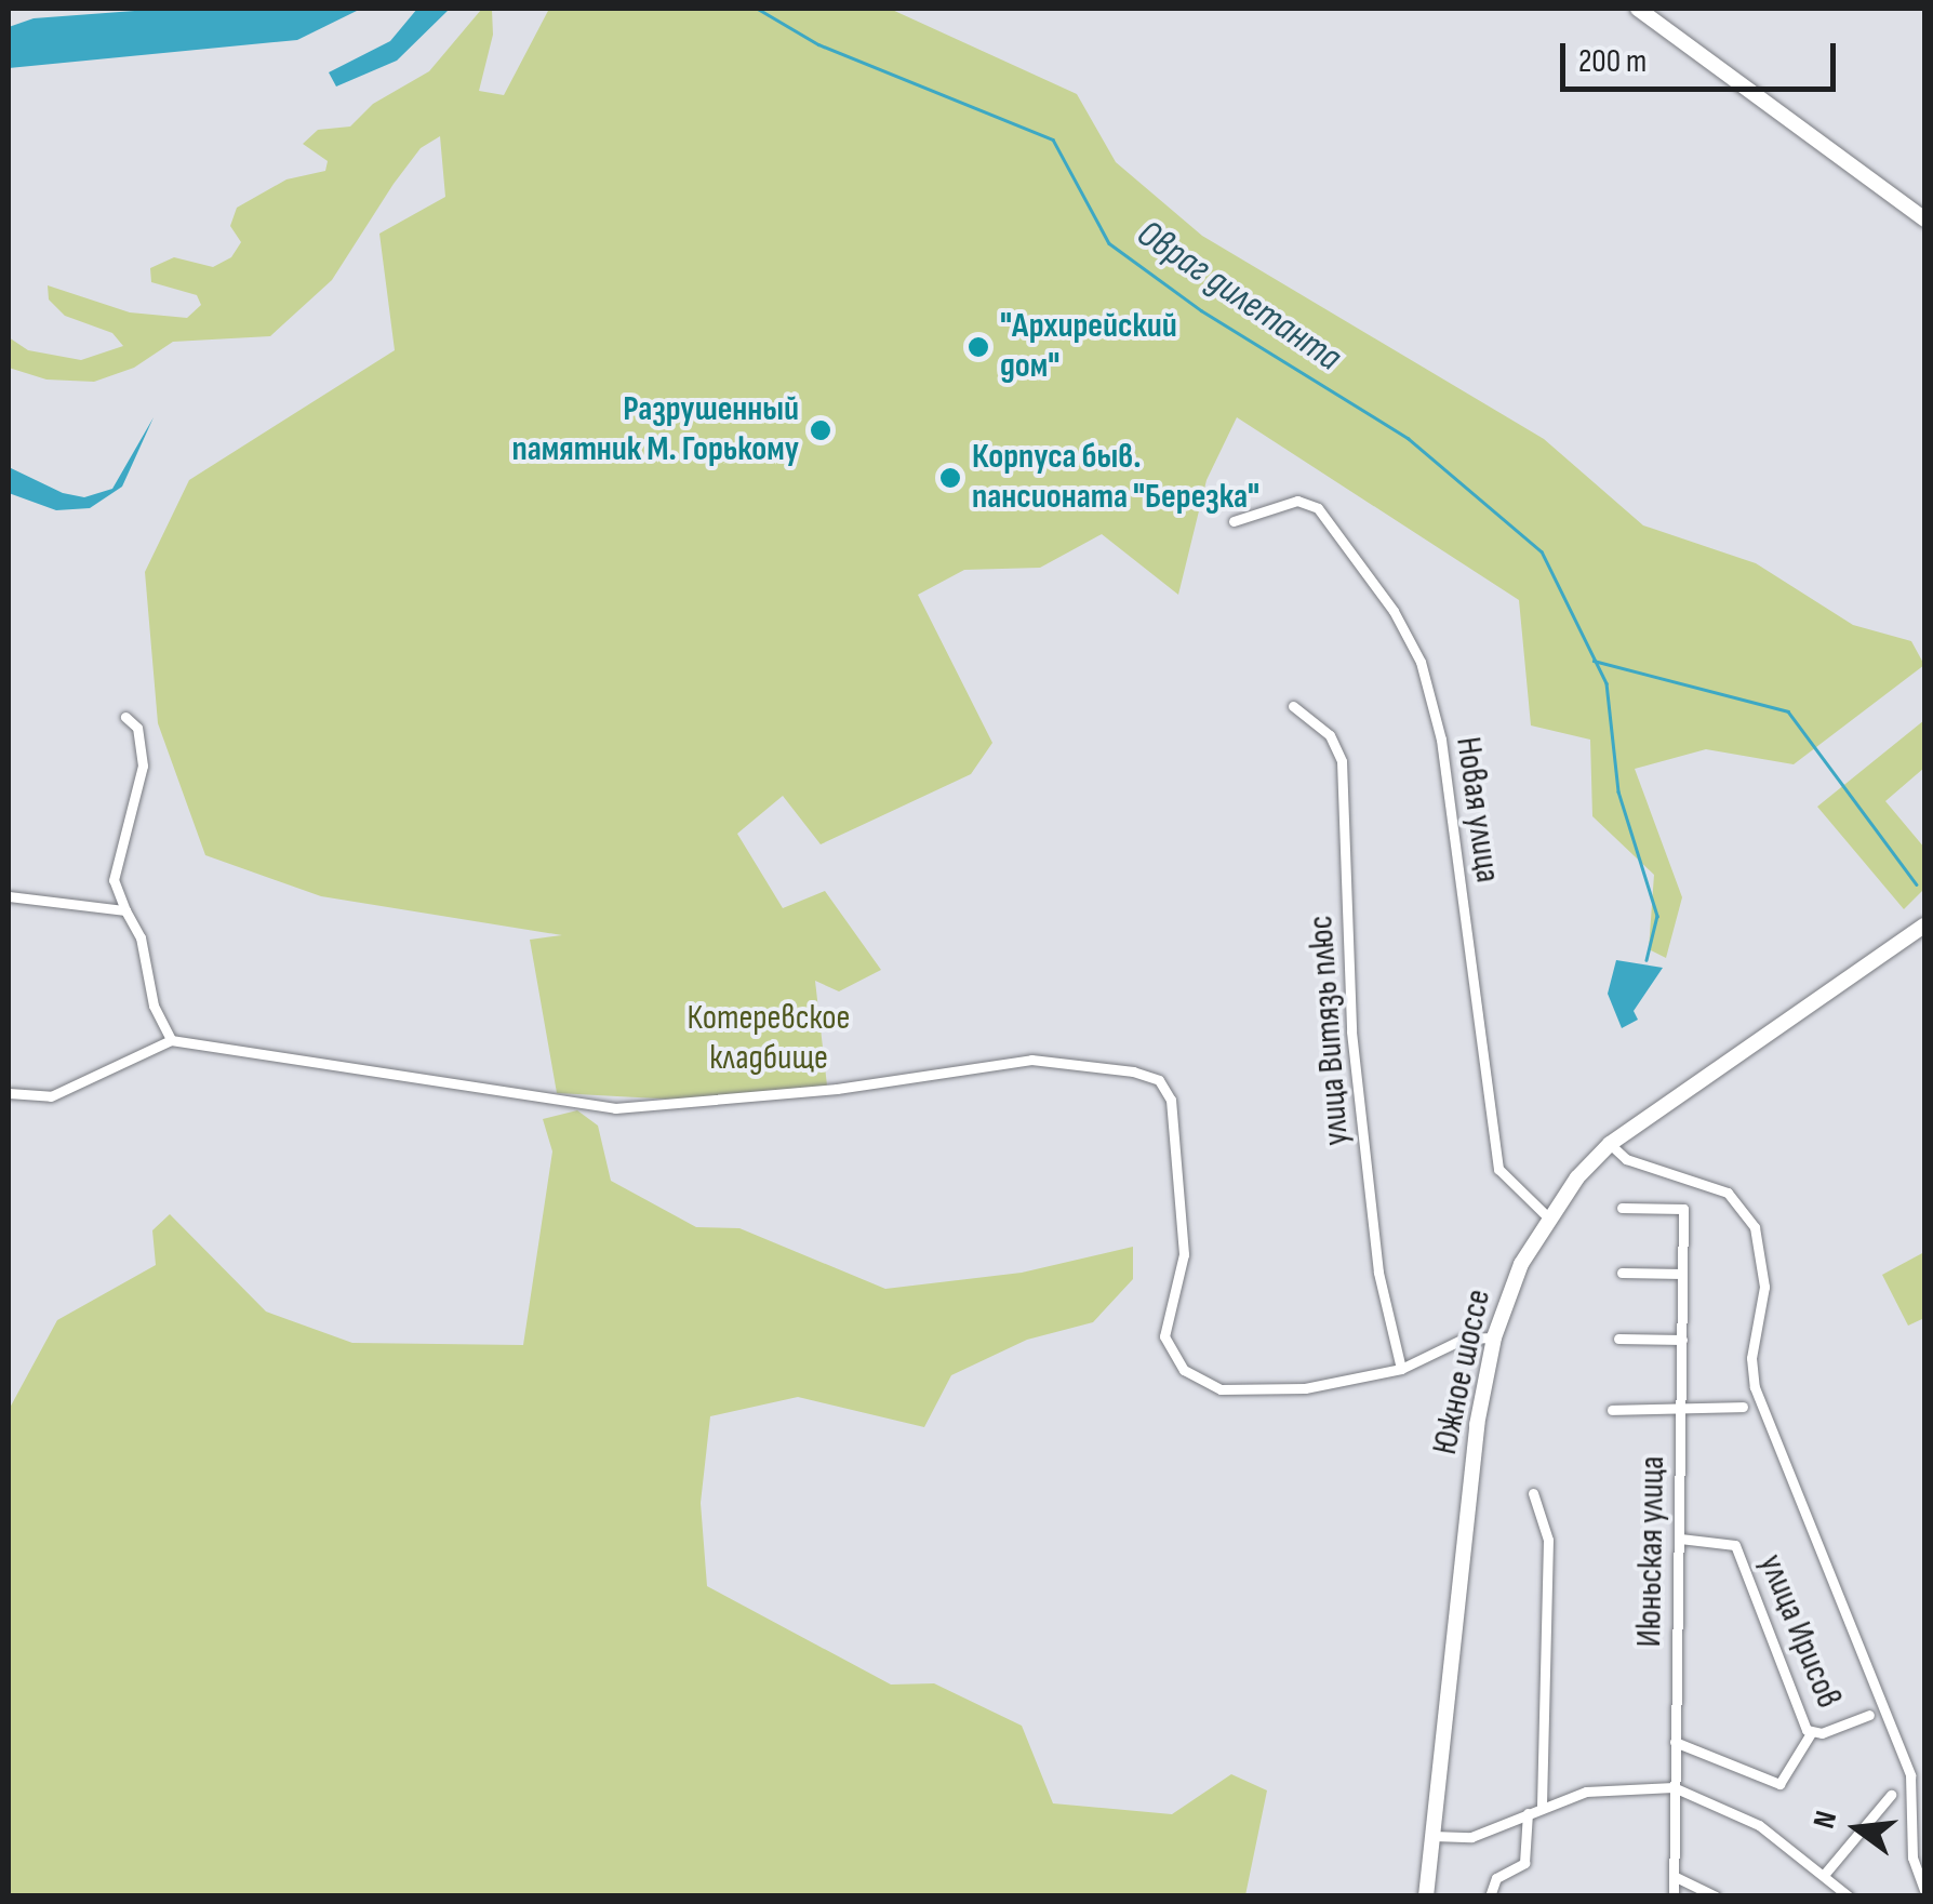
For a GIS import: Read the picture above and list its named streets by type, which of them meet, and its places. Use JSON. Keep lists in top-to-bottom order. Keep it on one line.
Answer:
{"streets":{"main road":["Южное шоссе"],"street":["Новая улица","улица Витязь плюс","Июньская улица","улица Ирисов"]},"crossings":[["Новая улица","Южное шоссе"],["Июньская улица","улица Ирисов"]],"water":["Овраг дилетанта"],"parks":["Котеревское кладбище"],"places":["\"Архирейский дом\"","Разрушенный памятник М. Горькому","Корпуса быв. пансионата \"Березка\""],"scale_bar":"200 m","north":"left"}
